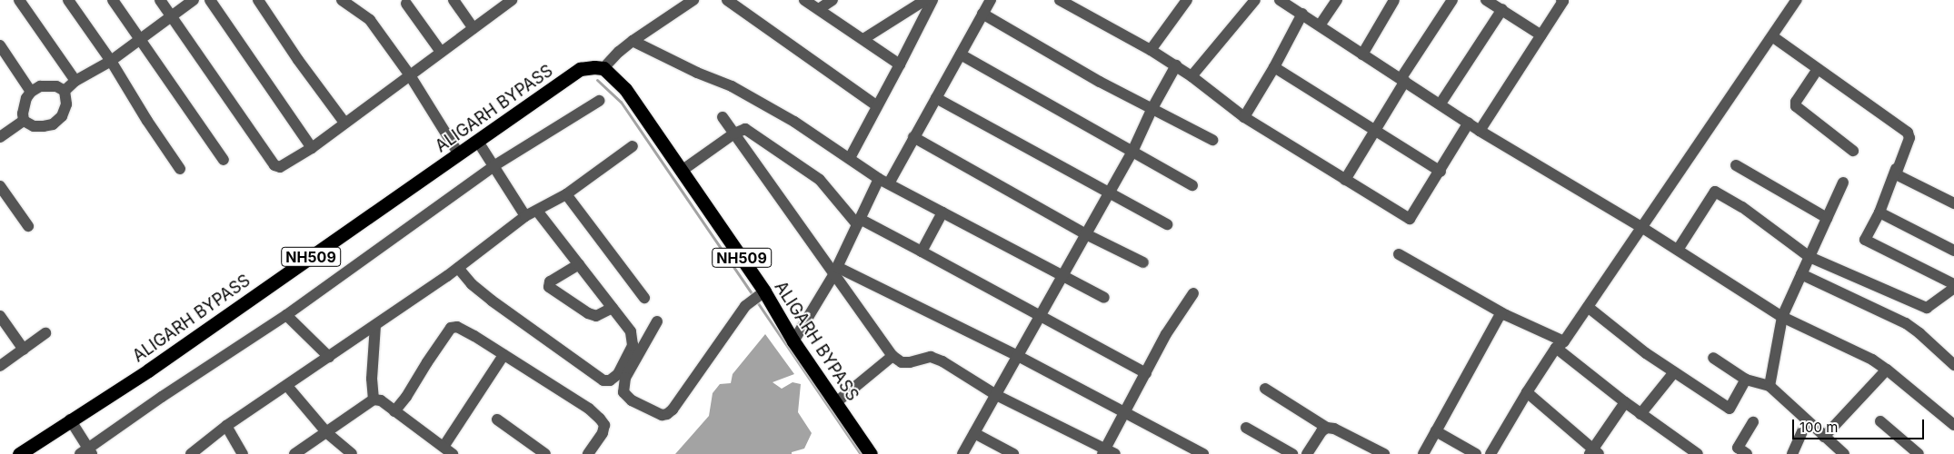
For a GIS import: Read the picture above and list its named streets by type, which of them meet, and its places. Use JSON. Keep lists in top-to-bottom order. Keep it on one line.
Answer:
{"streets":{"highway":["ALIGARH BYPASS","NH509"]},"scale_bar":"100 m"}
